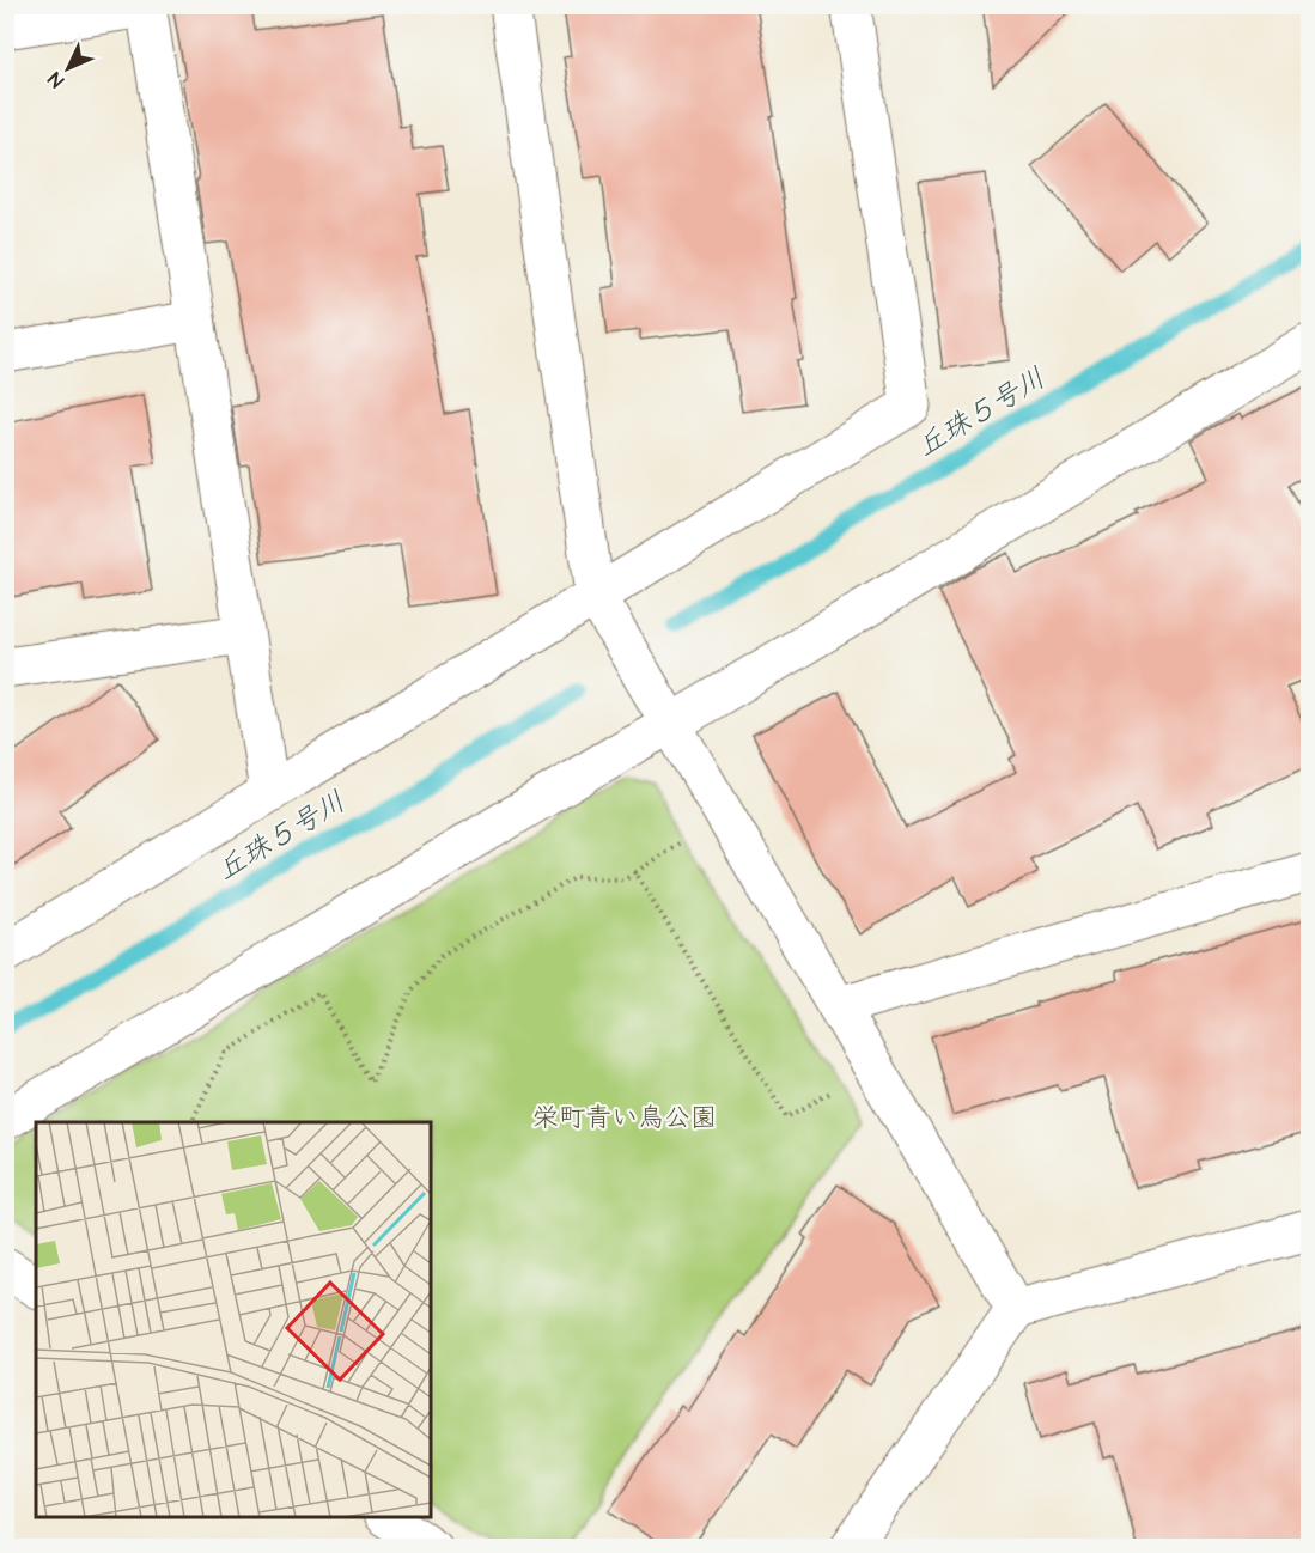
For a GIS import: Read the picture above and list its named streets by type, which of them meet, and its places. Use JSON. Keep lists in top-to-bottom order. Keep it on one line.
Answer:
{"water":["丘珠５号川"],"parks":["栄町青い鳥公園"],"north":"bottom left"}
